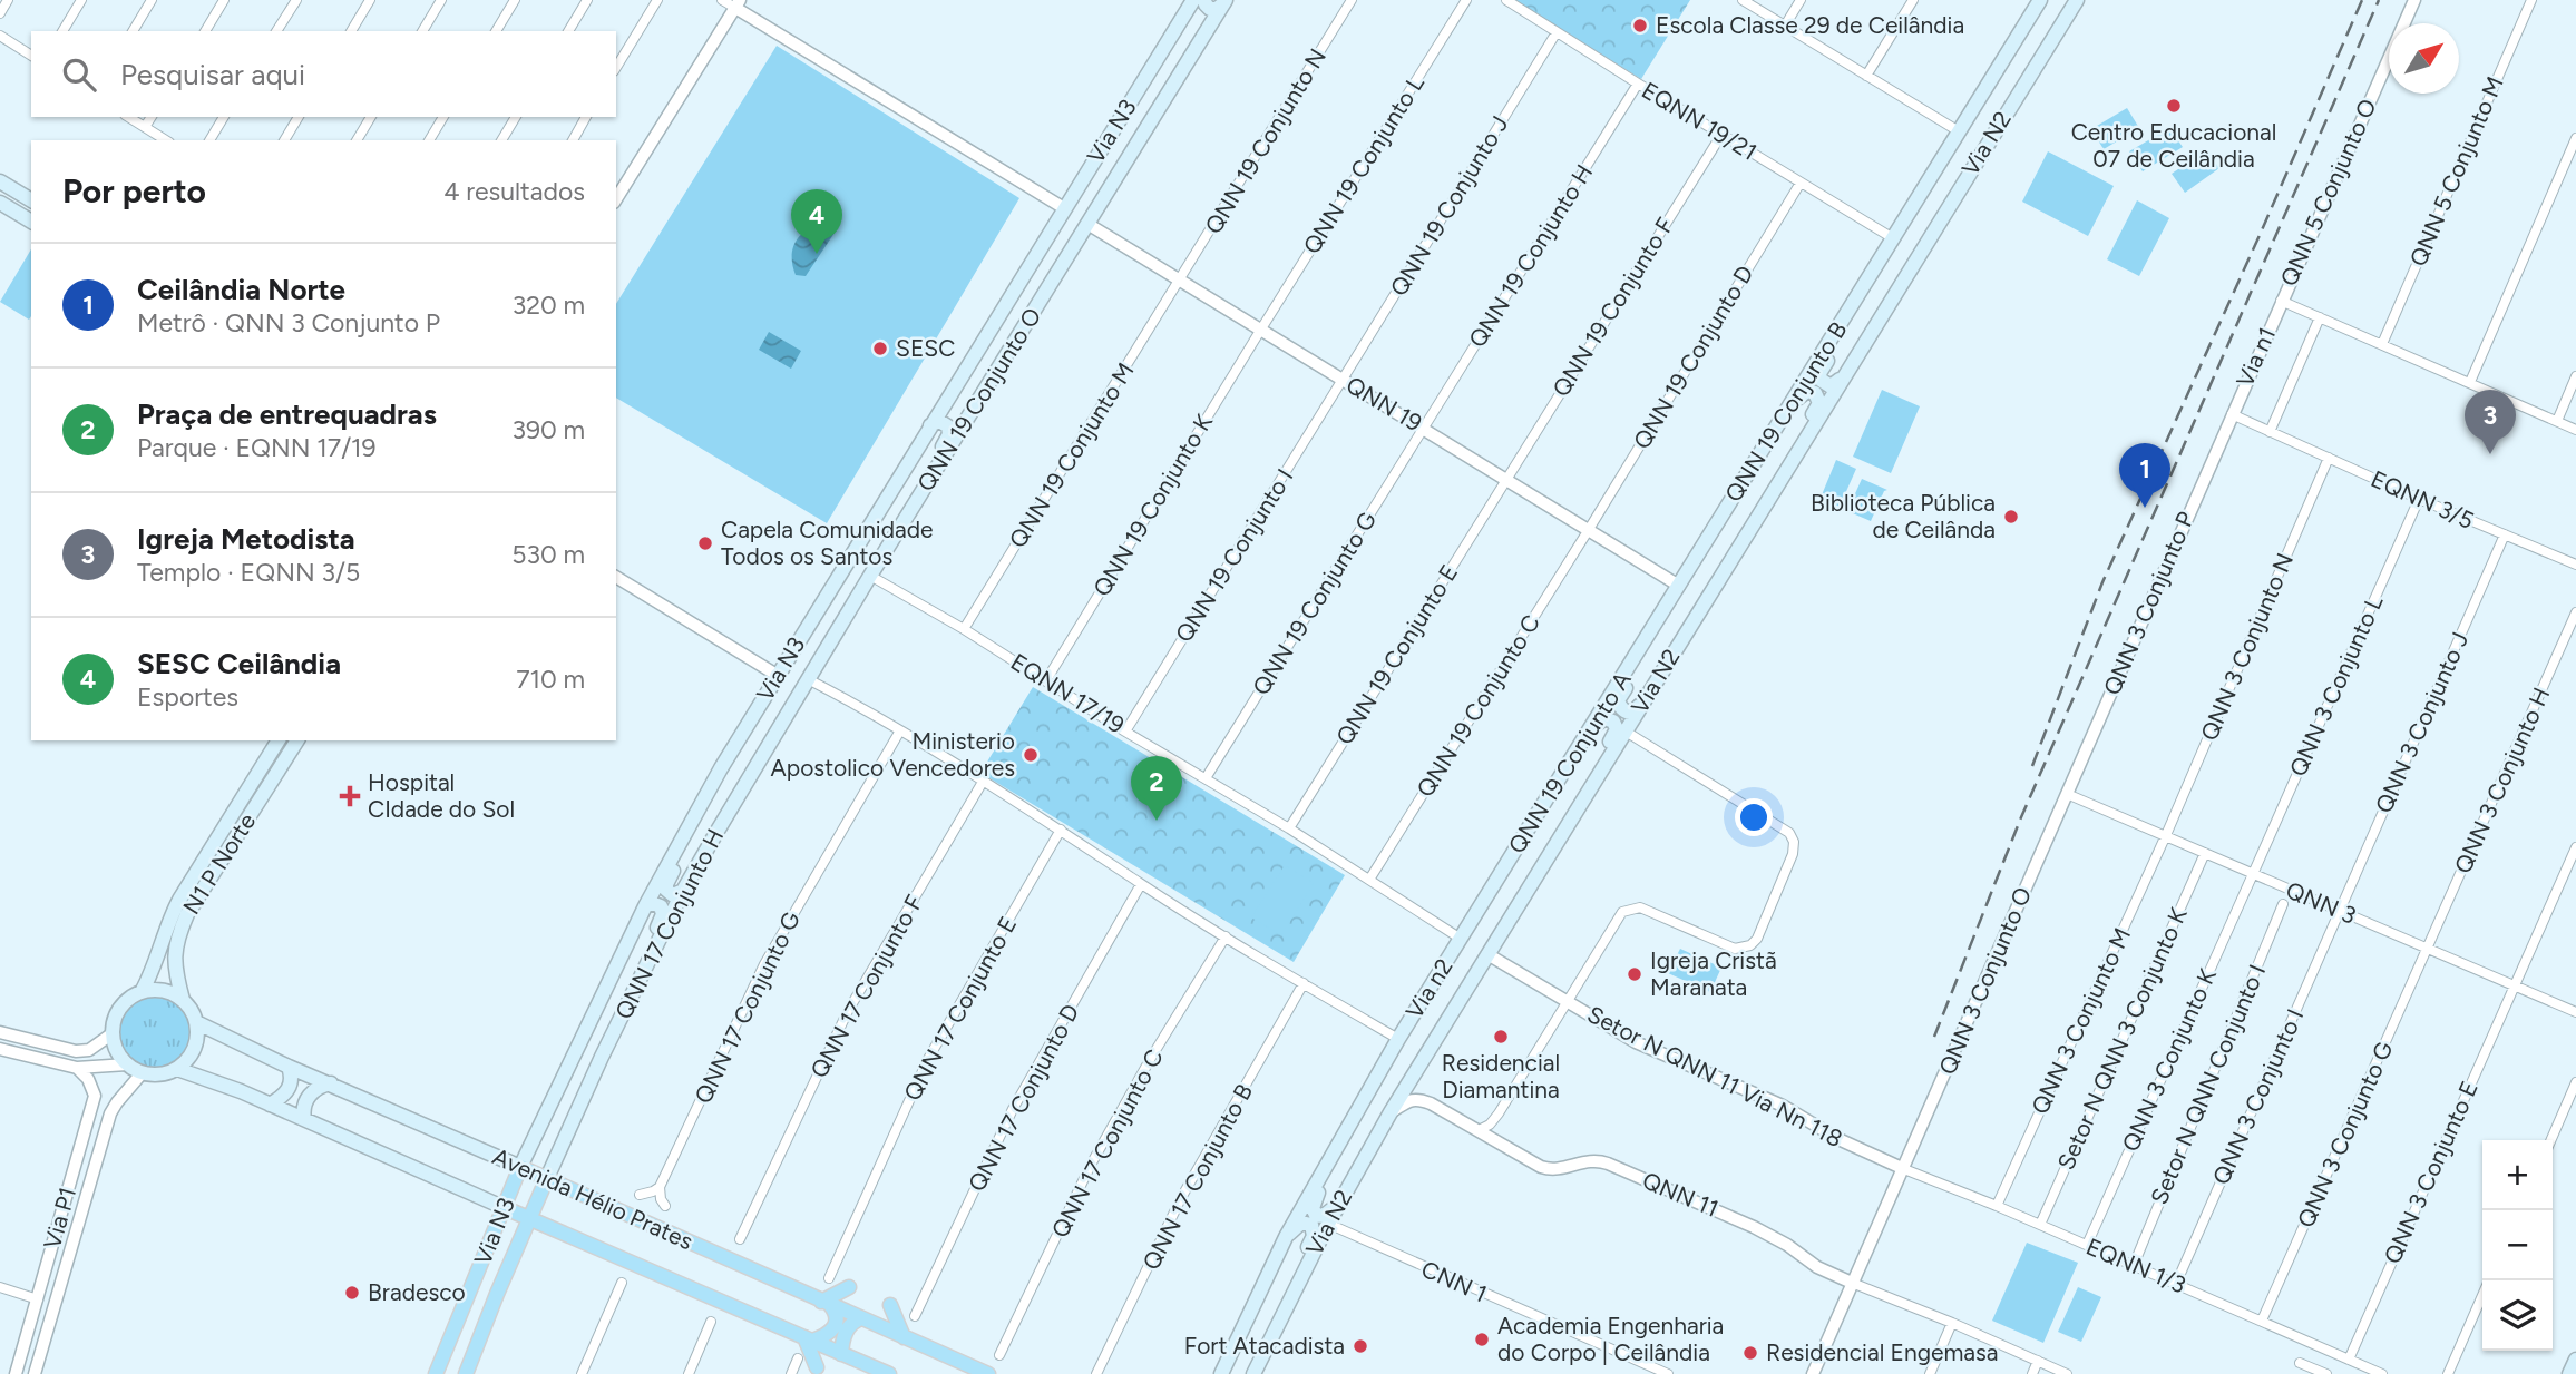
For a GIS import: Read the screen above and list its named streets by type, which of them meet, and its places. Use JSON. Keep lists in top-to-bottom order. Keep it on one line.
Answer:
{"streets":{"main road":["Via N3","Via N2","QNN 19 Conjunto O","QNN 19 Conjunto B","QNN 19 Conjunto A","N1 P Norte","QNN 17 Conjunto H","Via n2","Avenida Hélio Prates"],"street":["EQNN 19/21","QNN 19 Conjunto N","QNN 19 Conjunto L","QNN 5 Conjunto M","QNN 5 Conjunto O","QNN 19 Conjunto J","QNN 19 Conjunto H","QNN 19 Conjunto F","QNN 19 Conjunto D","Via n1","QNN 19","QNN 19 Conjunto M","EQNN 3/5","QNN 19 Conjunto K","QNN 19 Conjunto I","QNN 19 Conjunto G","QNN 3 Conjunto P","QNN 3 Conjunto N","QNN 19 Conjunto E","QNN 3 Conjunto L","EQNN 17/19","QNN 19 Conjunto C","QNN 3 Conjunto J","QNN 3 Conjunto H","QNN 3","QNN 3 Conjunto O","QNN 17 Conjunto F","QNN 17 Conjunto G","QNN 17 Conjunto E","QNN 3 Conjunto M","Setor N QNN 3 Conjunto K","QNN 3 Conjunto K","Setor N QNN 11 Via Nn 118","Setor N QNN Conjunto I","QNN 3 Conjunto I","QNN 17 Conjunto D","QNN 3 Conjunto G","QNN 17 Conjunto C","QNN 3 Conjunto E","QNN 17 Conjunto B","QNN 11","Via P1","EQNN 1/3","CNN 1"]},"crossings":[["EQNN 19/21","Via N2"],["EQNN 19/21","QNN 19 Conjunto J"],["EQNN 19/21","QNN 19 Conjunto H"],["EQNN 19/21","QNN 19 Conjunto F"],["EQNN 19/21","QNN 19 Conjunto D"],["EQNN 19/21","QNN 19 Conjunto B"],["Via N3","QNN 19 Conjunto O"],["Via N3","EQNN 17/19"],["Via N3","QNN 17 Conjunto H"],["Via N3","Avenida Hélio Prates"],["QNN 19 Conjunto N","QNN 19"],["QNN 19 Conjunto N","QNN 19 Conjunto M"],["Via N2","QNN 19 Conjunto B"],["Via N2","Via n2"],["Via N2","Setor N QNN 11 Via Nn 118"],["Via N2","QNN 11"],["Via N2","CNN 1"],["QNN 19 Conjunto L","QNN 19"],["QNN 19 Conjunto L","QNN 19 Conjunto K"],["QNN 5 Conjunto O","Via n1"],["QNN 19 Conjunto J","QNN 19"],["QNN 19 Conjunto J","QNN 19 Conjunto I"],["QNN 19 Conjunto H","QNN 19"],["QNN 19 Conjunto H","QNN 19 Conjunto G"],["QNN 19 Conjunto F","QNN 19"],["QNN 19 Conjunto F","QNN 19 Conjunto E"],["QNN 19 Conjunto D","QNN 19"],["QNN 19 Conjunto D","QNN 19 Conjunto C"],["Via n1","EQNN 3/5"],["Via n1","QNN 3 Conjunto P"],["QNN 19 Conjunto O","QNN 19"],["QNN 19 Conjunto O","EQNN 17/19"],["QNN 19","QNN 19 Conjunto B"],["QNN 19","QNN 19 Conjunto M"],["QNN 19","QNN 19 Conjunto K"],["QNN 19","QNN 19 Conjunto I"],["QNN 19","QNN 19 Conjunto G"],["QNN 19","QNN 19 Conjunto E"],["QNN 19","QNN 19 Conjunto C"],["QNN 19","QNN 19 Conjunto A"],["QNN 19 Conjunto B","QNN 19 Conjunto A"],["QNN 19 Conjunto M","EQNN 17/19"],["EQNN 3/5","QNN 3 Conjunto P"],["EQNN 3/5","QNN 3 Conjunto N"],["EQNN 3/5","QNN 3 Conjunto L"],["EQNN 3/5","QNN 3 Conjunto J"],["QNN 19 Conjunto K","EQNN 17/19"],["QNN 19 Conjunto I","EQNN 17/19"],["QNN 19 Conjunto G","EQNN 17/19"],["QNN 3 Conjunto P","QNN 3"],["QNN 3 Conjunto P","QNN 3 Conjunto O"],["QNN 3 Conjunto N","QNN 3"],["QNN 3 Conjunto N","QNN 3 Conjunto M"],["QNN 19 Conjunto E","EQNN 17/19"],["QNN 3 Conjunto L","QNN 3"],["QNN 3 Conjunto L","QNN 3 Conjunto K"],["EQNN 17/19","QNN 19 Conjunto C"],["EQNN 17/19","QNN 19 Conjunto A"],["EQNN 17/19","Via n2"],["QNN 3 Conjunto J","QNN 3"],["QNN 3 Conjunto J","QNN 3 Conjunto I"],["QNN 19 Conjunto A","Via n2"],["QNN 3 Conjunto H","QNN 3"],["QNN 3 Conjunto H","QNN 3 Conjunto G"],["N1 P Norte","Avenida Hélio Prates"],["N1 P Norte","Via P1"],["QNN 3","QNN 3 Conjunto O"],["QNN 3","QNN 3 Conjunto M"],["QNN 3","Setor N QNN 3 Conjunto K"],["QNN 3","QNN 3 Conjunto K"],["QNN 3","QNN 3 Conjunto I"],["QNN 3","QNN 3 Conjunto G"],["QNN 3","QNN 3 Conjunto E"],["QNN 17 Conjunto H","Avenida Hélio Prates"],["QNN 3 Conjunto O","Setor N QNN 11 Via Nn 118"],["QNN 3 Conjunto O","EQNN 1/3"],["QNN 3 Conjunto M","EQNN 1/3"],["Setor N QNN 3 Conjunto K","EQNN 1/3"],["QNN 3 Conjunto K","EQNN 1/3"],["Setor N QNN 11 Via Nn 118","EQNN 1/3"],["Setor N QNN Conjunto I","EQNN 1/3"],["QNN 3 Conjunto I","EQNN 1/3"],["QNN 3 Conjunto G","EQNN 1/3"],["QNN 3 Conjunto E","EQNN 1/3"],["Avenida Hélio Prates","Via P1"]],"places":{"other":["Escola Classe 29 de Ceilândia","Centro Educacional 07 de Ceilândia","SESC","Biblioteca Pública de Ceilânda","Capela Comunidade Todos os Santos","Ministerio Apostolico Vencedores","Igreja Cristã Maranata","Residencial Diamantina","Bradesco","Academia Engenharia do Corpo | Ceilândia","Fort Atacadista","Residencial Engemasa"],"health":["Hospital CIdade do Sol"]},"north":"top right","page":{"search":"Pesquisar aqui","heading":["Por perto","4 resultados"],"pins":["4","3","1","2"],"list":[{"mark":"1","name":"Ceilândia Norte","note":"Metrô · QNN 3 Conjunto P","value":"320 m"},{"mark":"2","name":"Praça de entrequadras","note":"Parque · EQNN 17/19","value":"390 m"},{"mark":"3","name":"Igreja Metodista","note":"Templo · EQNN 3/5","value":"530 m"},{"mark":"4","name":"SESC Ceilândia","note":"Esportes","value":"710 m"}],"map_buttons":["+","−"]}}
